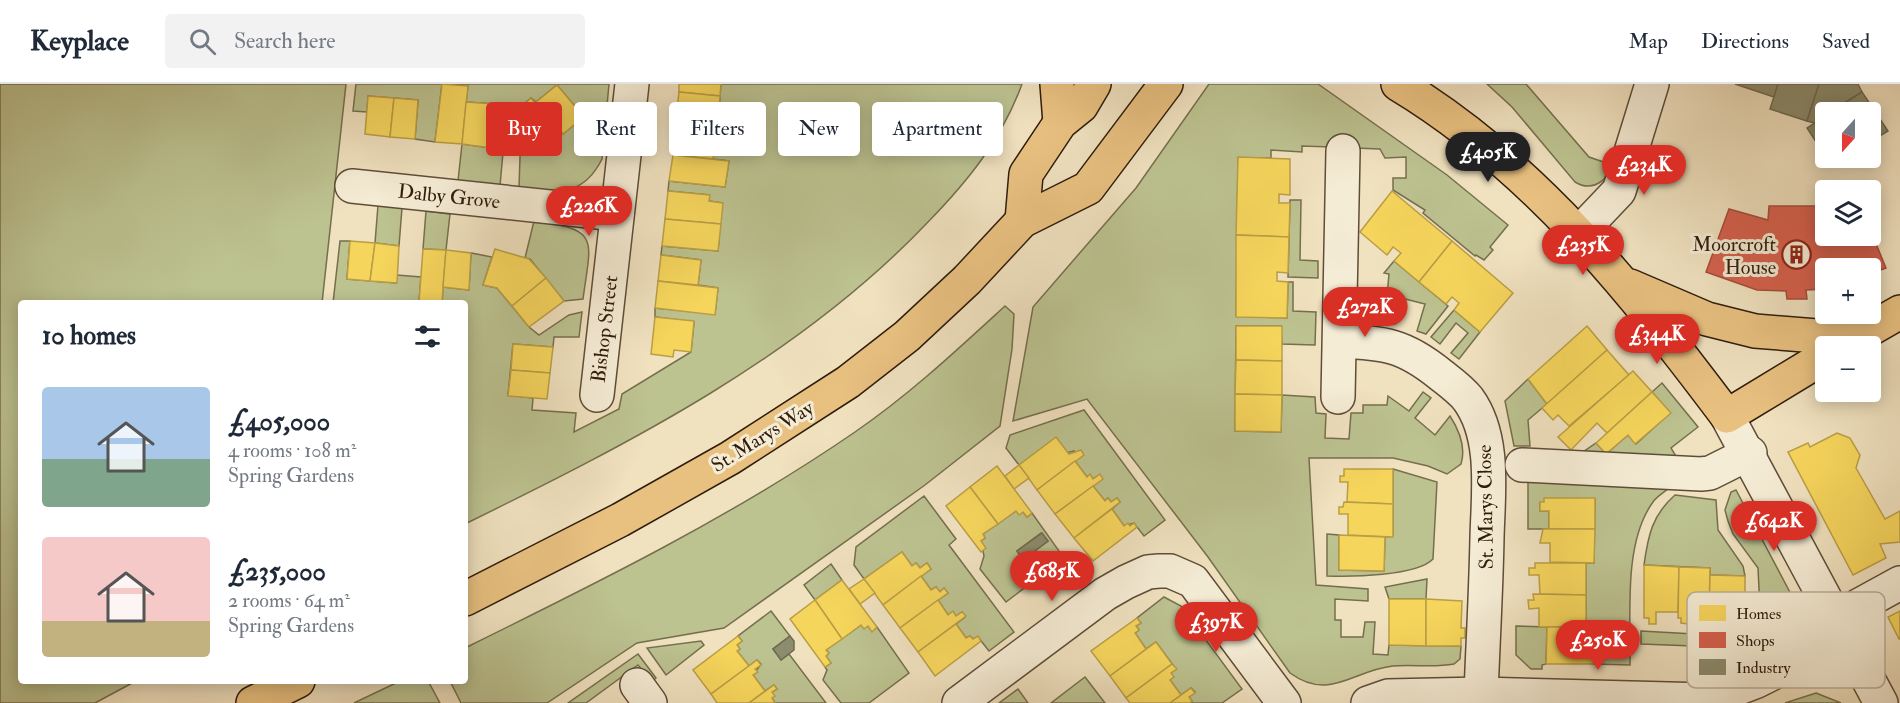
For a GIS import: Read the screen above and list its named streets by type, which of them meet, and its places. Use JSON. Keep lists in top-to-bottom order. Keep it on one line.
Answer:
{"streets":{"main road":["St. Marys Way"],"street":["Dalby Grove","Bishop Street","St. Marys Close"]},"crossings":[["Dalby Grove","Bishop Street"]],"places":{"building":["Moorcroft House"]},"legend":["Homes","Shops","Industry"],"north":"bottom","page":{"header":"Keyplace","search":"Search here","nav":["Map","Directions","Saved"],"map_buttons":["+","−"],"chip":["Buy","Rent","Filters","New","Apartment"],"price":["£405K","£234K","£226K","£235K","£272K","£344K","£642K","£685K","£397K","£250K"],"heading":"10 homes","list":[{"name":"£405,000","note":"4 rooms · 108 m² · Spring Gardens"},{"name":"£235,000","note":"2 rooms · 64 m² · Spring Gardens"}]}}
